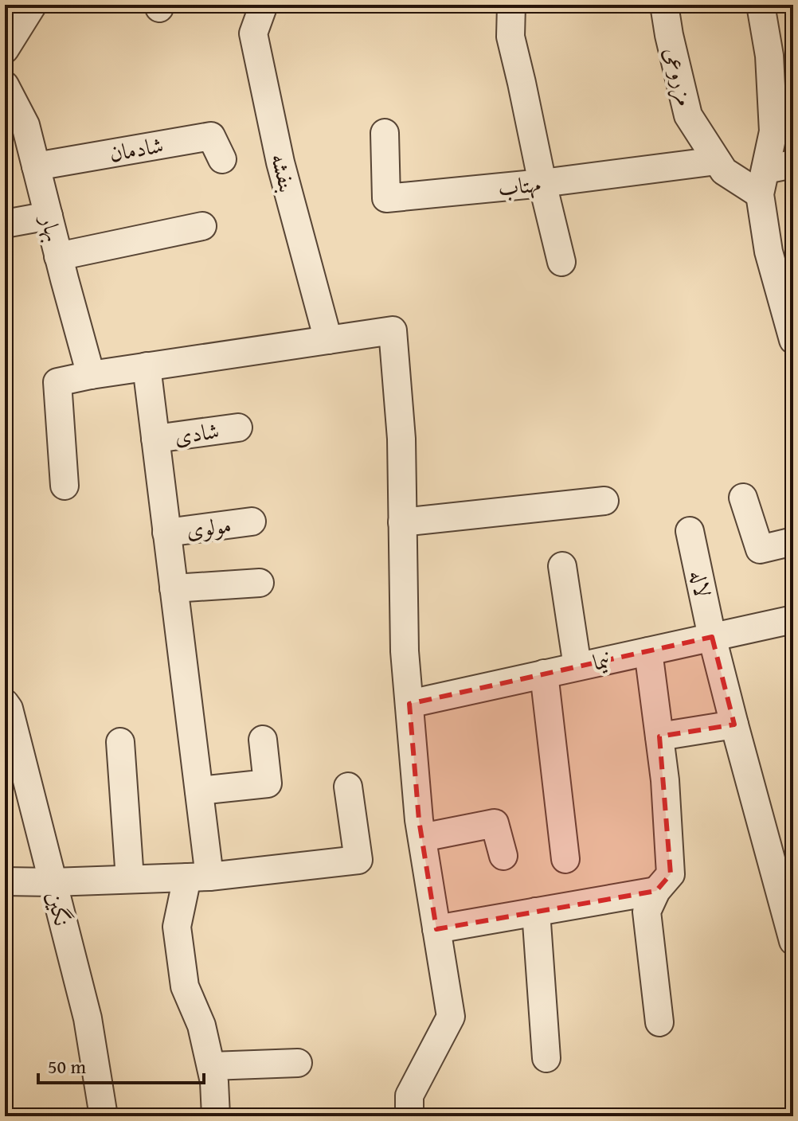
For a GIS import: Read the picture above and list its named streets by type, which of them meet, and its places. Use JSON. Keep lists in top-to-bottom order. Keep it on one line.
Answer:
{"streets":{"street":["مزروعی","شادمان","بنفشه","مهتاب","بهار","شادی","مولوی","لاله","نیما","نگین"]},"crossings":[["مزروعی","مهتاب"],["شادمان","بهار"],["لاله","نیما"]],"scale_bar":"50 m"}
